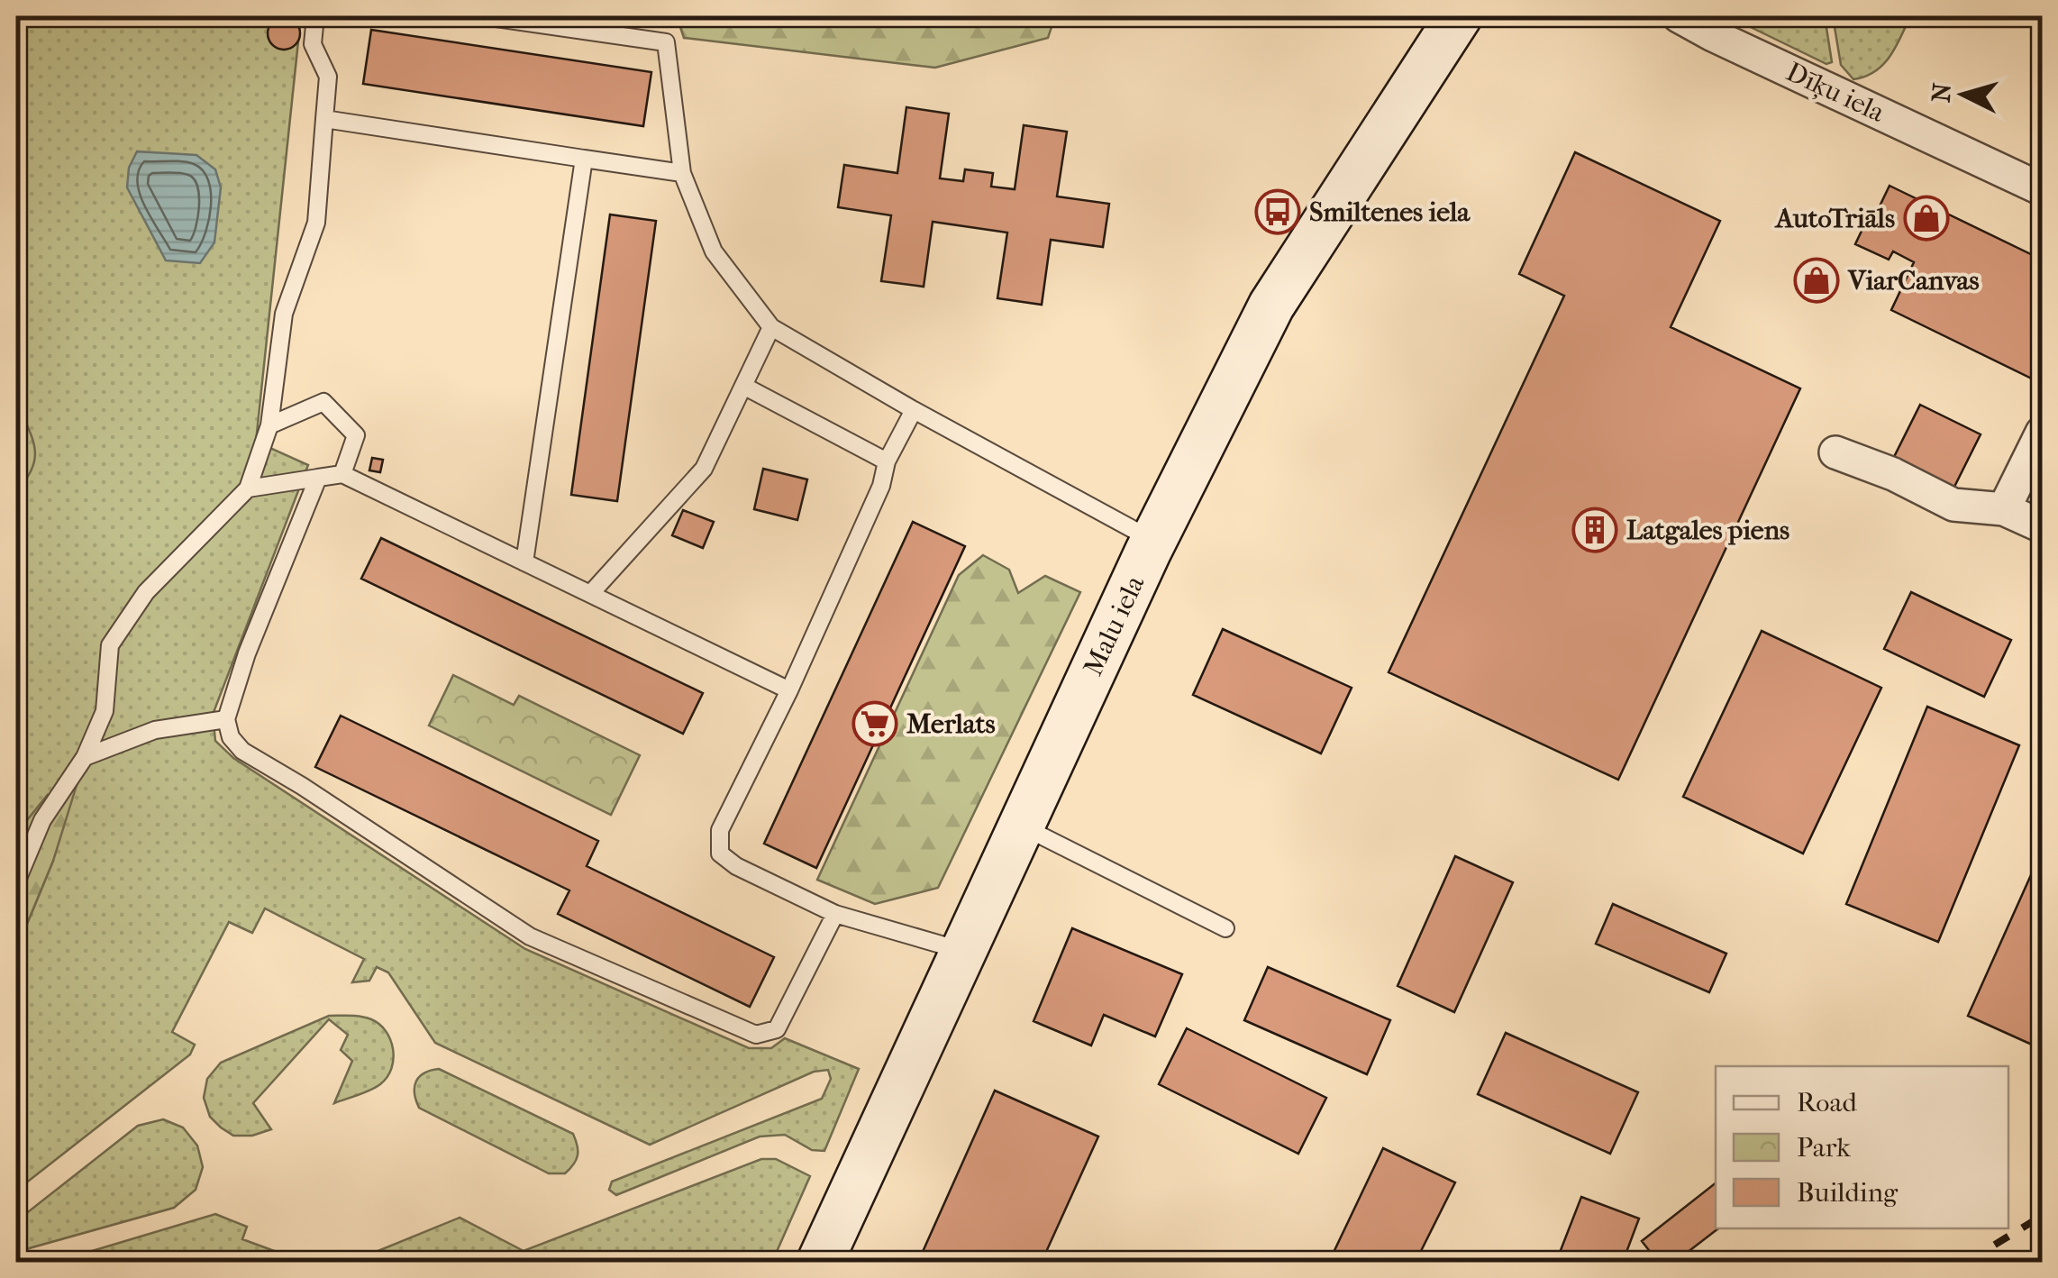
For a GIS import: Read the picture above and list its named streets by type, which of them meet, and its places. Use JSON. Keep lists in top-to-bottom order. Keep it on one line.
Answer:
{"streets":{"street":["Dīķu iela","Malu iela"]},"places":{"bus stop":["Smiltenes iela"],"shop":["AutoTriāls","ViarCanvas"],"building":["Latgales piens"],"supermarket":["Merlats"]},"legend":["Road","Park","Building"],"north":"left"}
